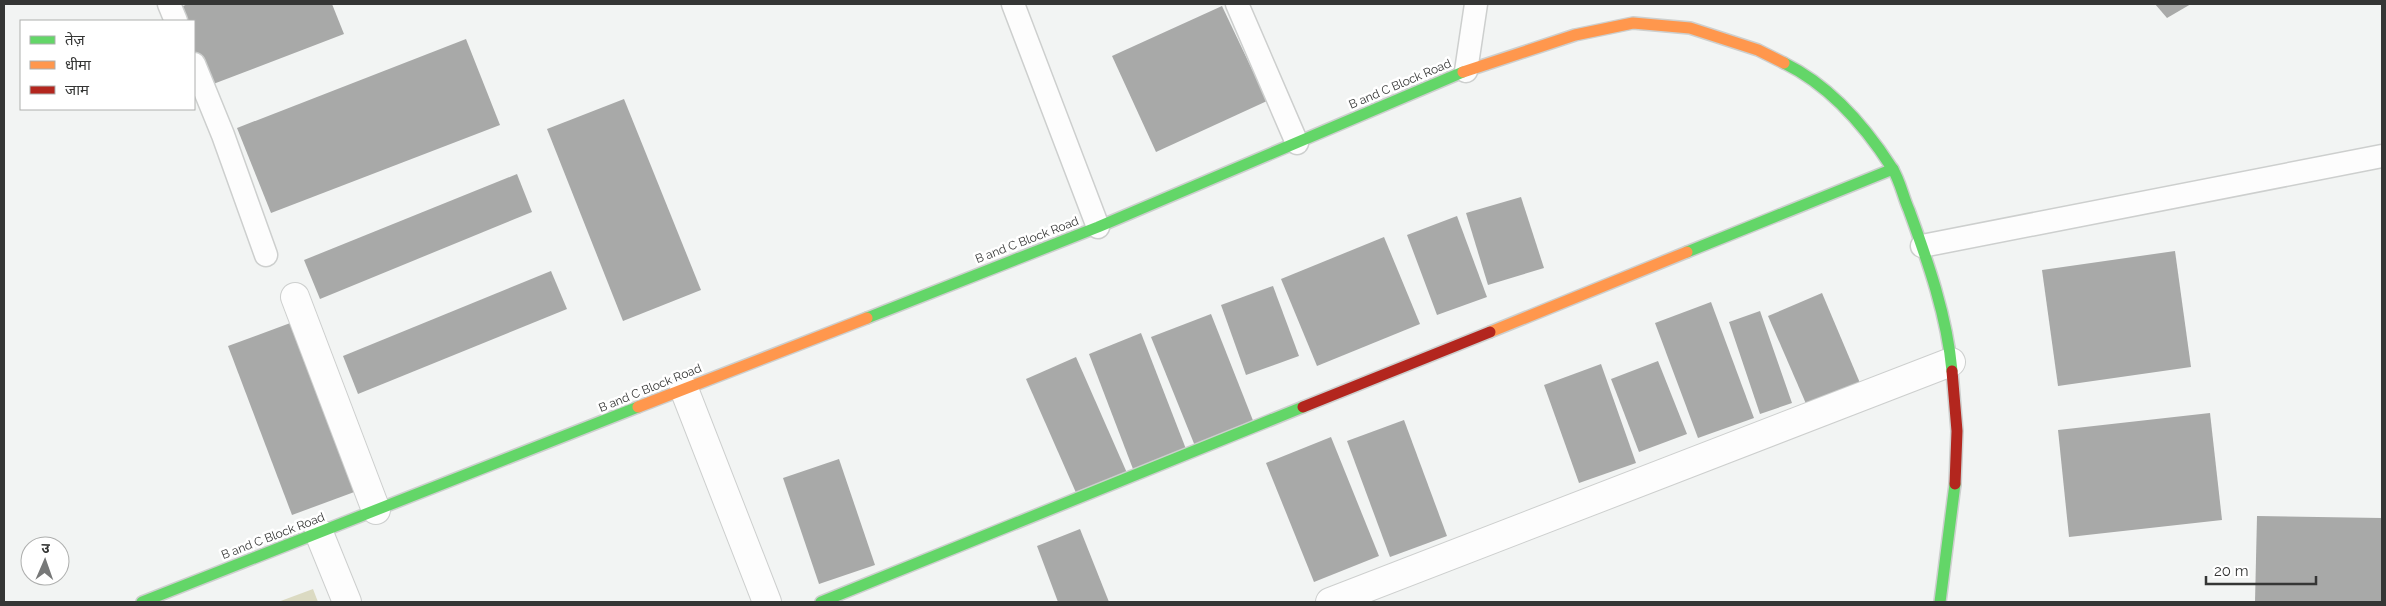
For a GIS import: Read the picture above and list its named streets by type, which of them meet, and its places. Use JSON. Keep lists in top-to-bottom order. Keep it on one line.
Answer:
{"streets":{"street":["B and C Block Road"]},"legend":["तेज़","धीमा","जाम"],"scale_bar":"20 m","north":"top"}
